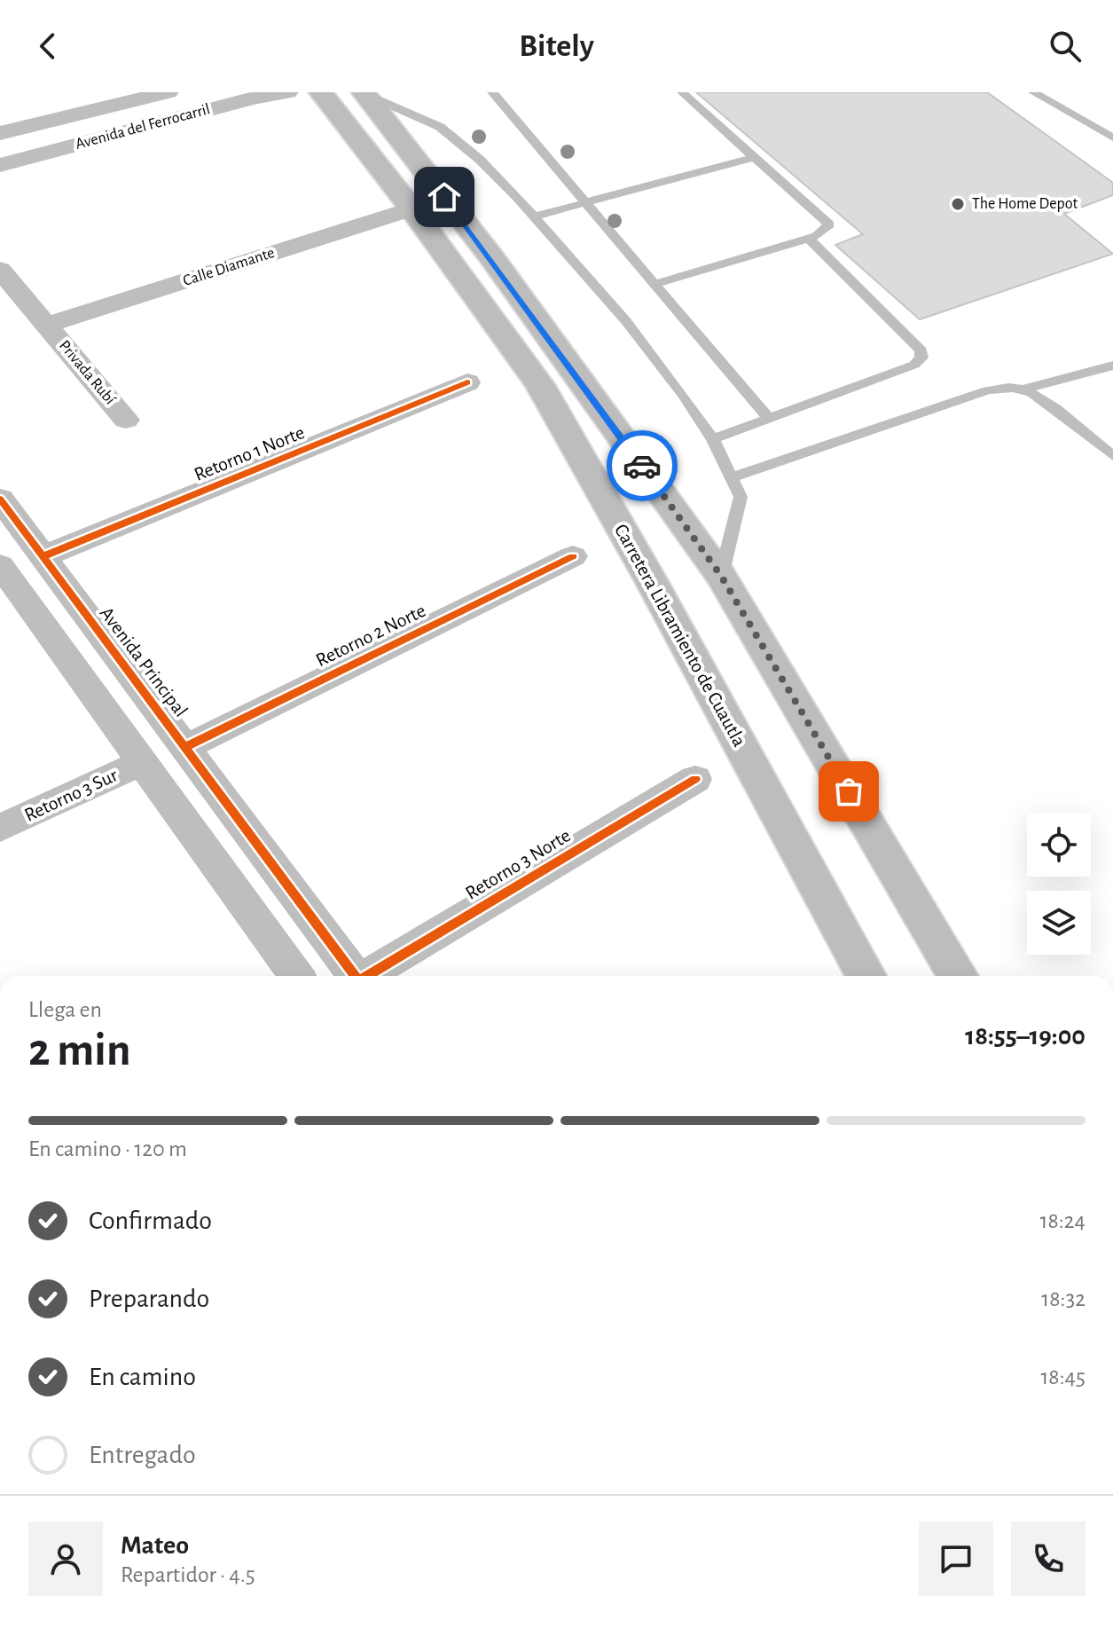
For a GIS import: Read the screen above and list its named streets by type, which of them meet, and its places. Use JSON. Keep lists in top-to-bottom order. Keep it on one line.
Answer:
{"streets":{"highway":["Carretera Libramiento de Cuautla"],"street":["Avenida del Ferrocarril","Calle Diamante","Privada Rubí","Retorno 1 Norte","Retorno 2 Norte","Avenida Principal","Retorno 3 Sur","Retorno 3 Norte"]},"crossings":[["Calle Diamante","Privada Rubí"],["Calle Diamante","Carretera Libramiento de Cuautla"],["Retorno 1 Norte","Avenida Principal"],["Retorno 2 Norte","Avenida Principal"]],"places":["The Home Depot"],"page":{"header":"Bitely","heading":["2 min","Llega en","18:55–19:00"],"panel":["Mateo","Repartidor · 4.5"],"bar":"En camino · 120 m","list":[["Confirmado","18:24"],["Preparando","18:32"],["En camino","18:45"],"Entregado"]}}
